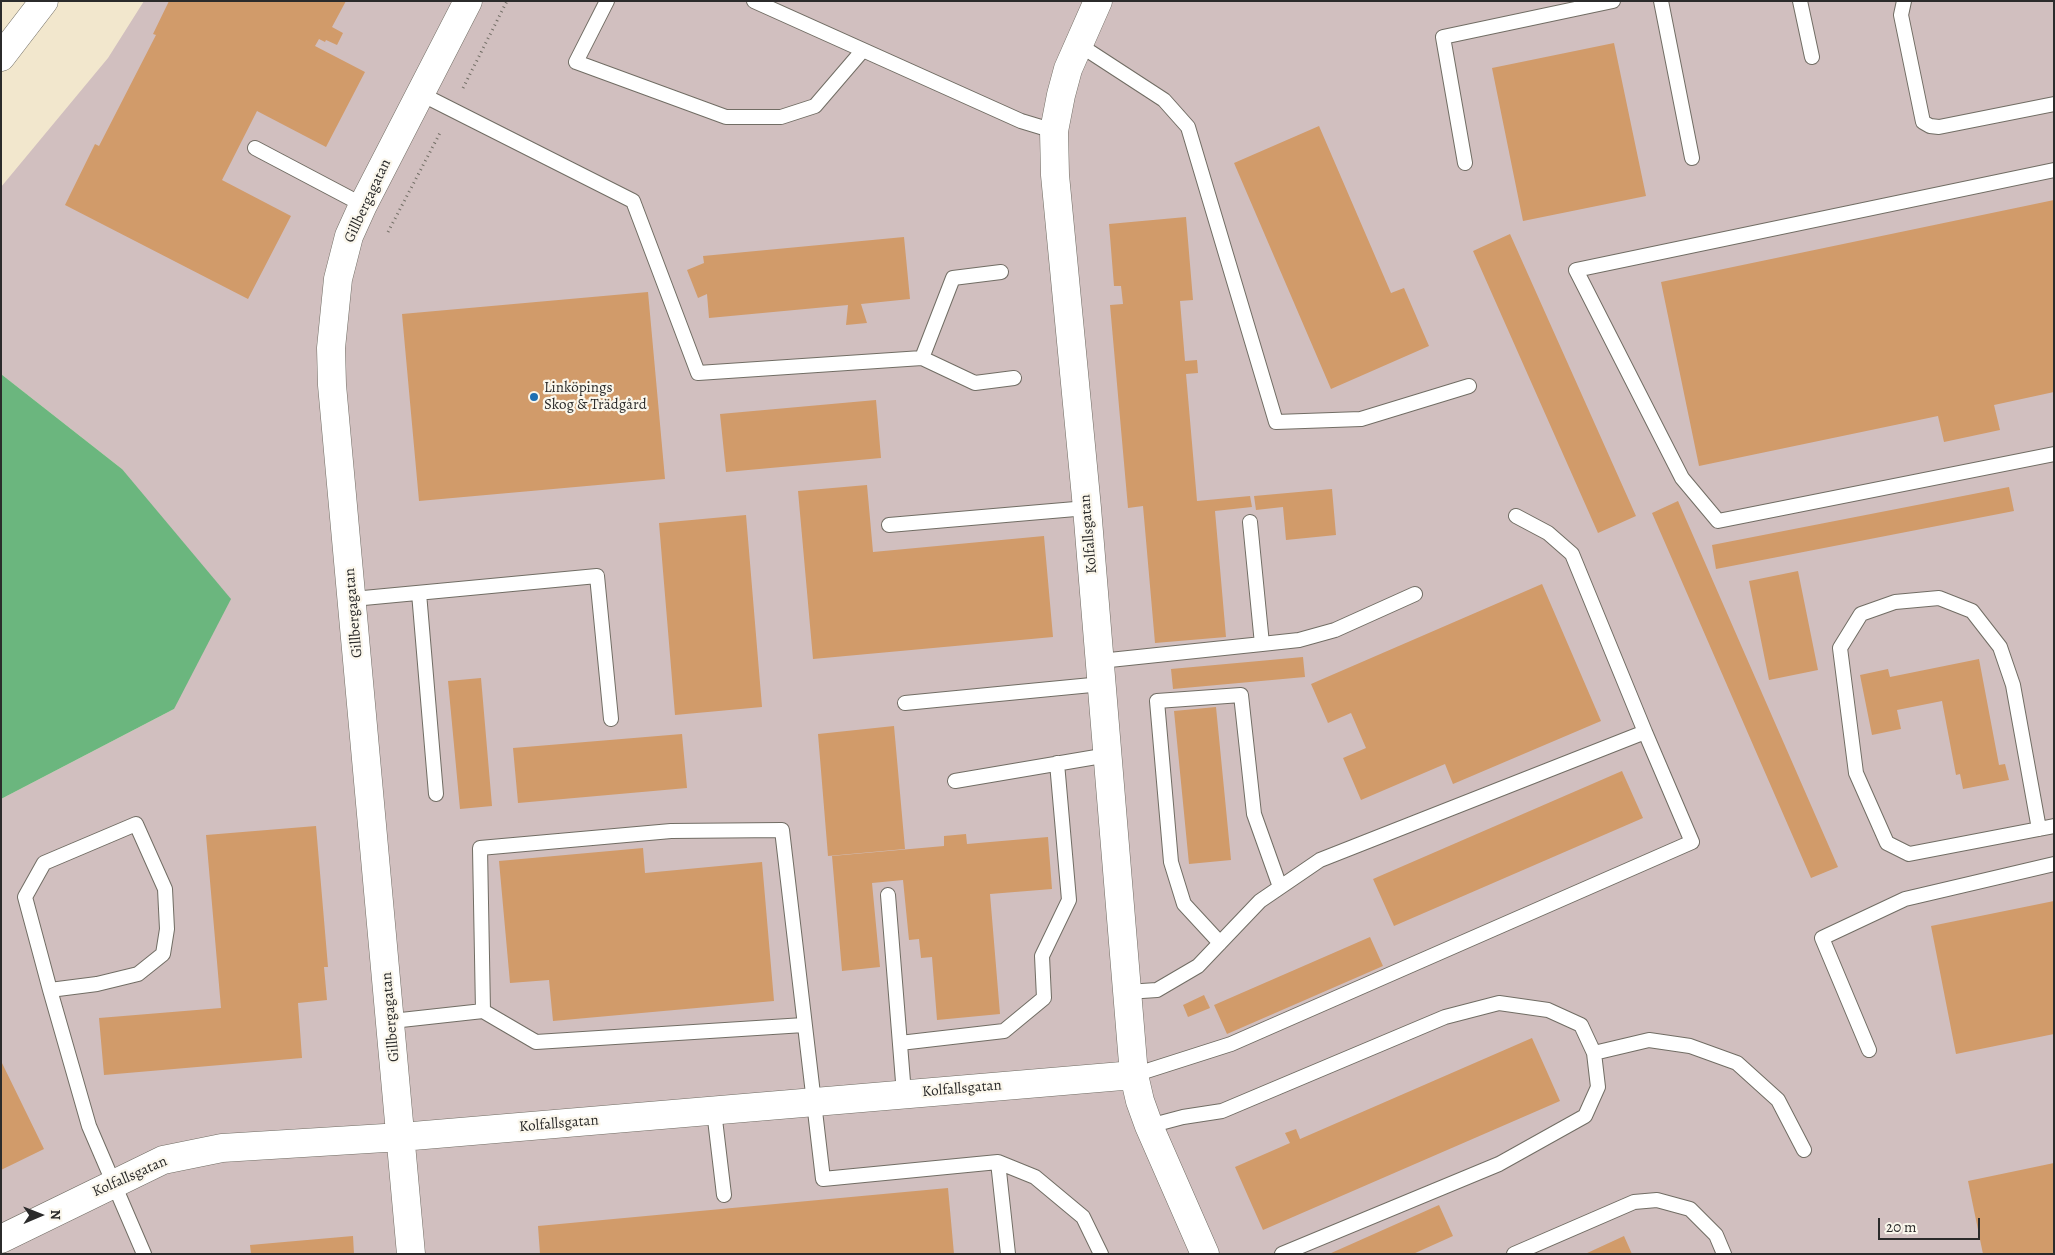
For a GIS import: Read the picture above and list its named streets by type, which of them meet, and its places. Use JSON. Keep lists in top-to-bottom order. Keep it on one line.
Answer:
{"streets":{"street":["Gillbergagatan","Kolfallsgatan"]},"crossings":[["Gillbergagatan","Kolfallsgatan"]],"places":["Linköpings Skog & Trädgård"],"scale_bar":"20 m","north":"right"}
